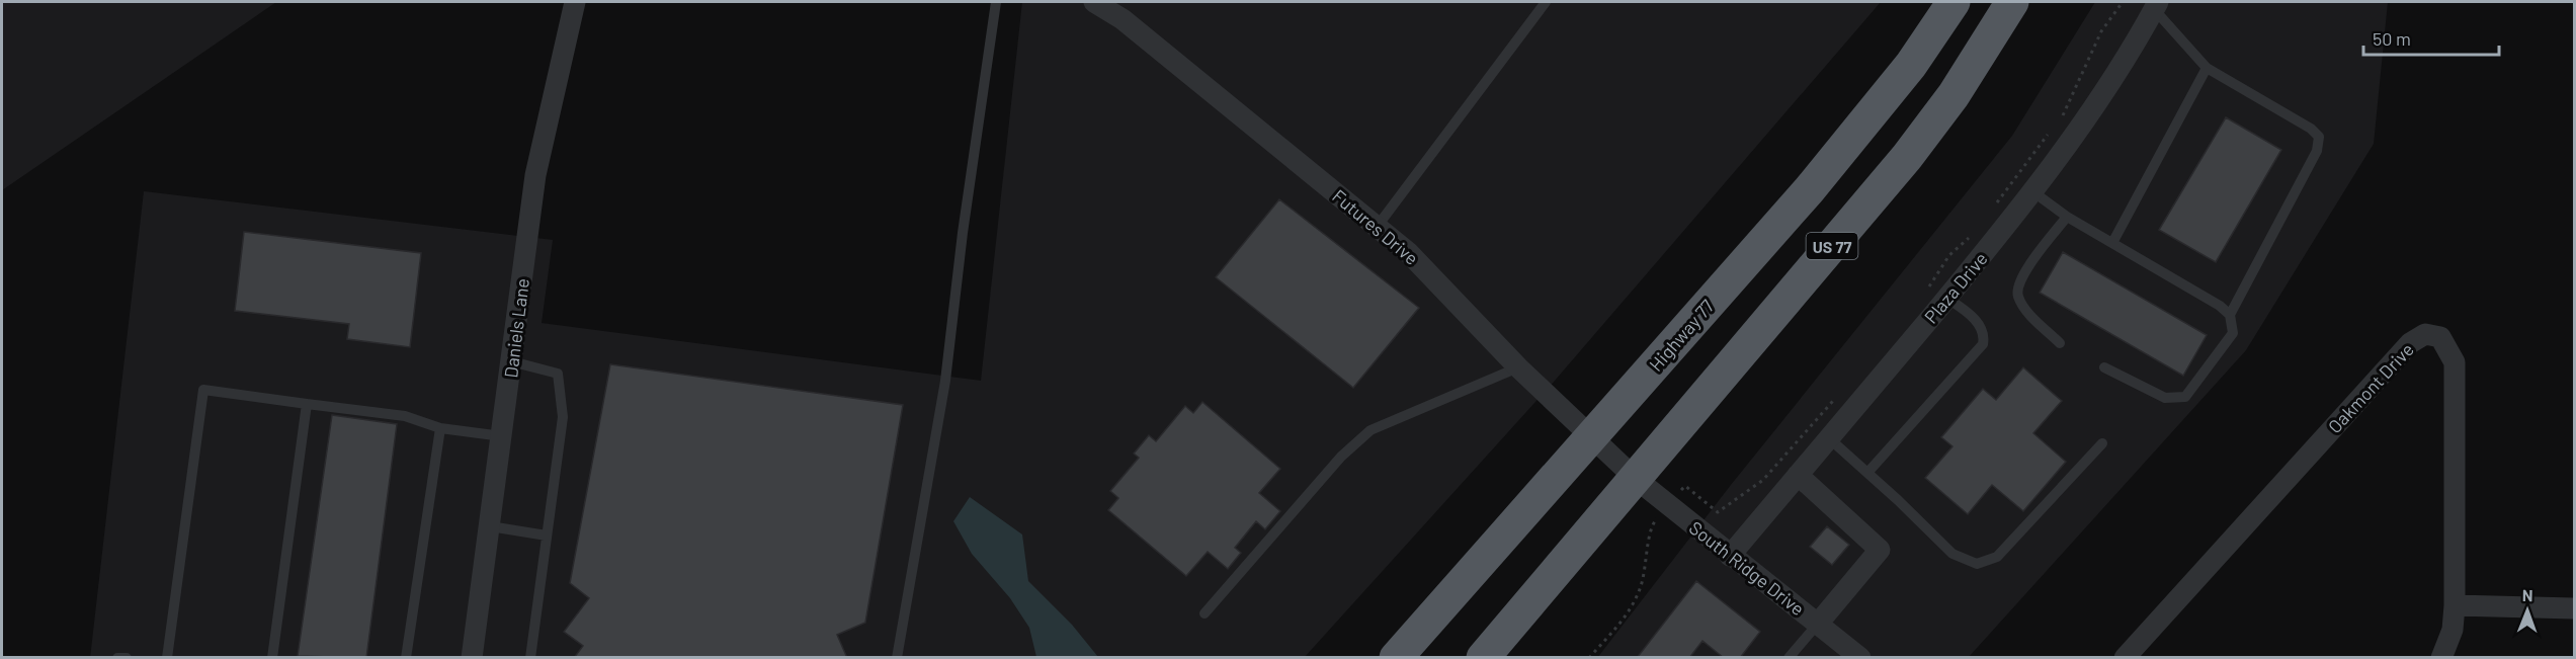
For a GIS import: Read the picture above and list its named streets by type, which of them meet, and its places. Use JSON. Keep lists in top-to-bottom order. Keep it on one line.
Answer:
{"streets":{"highway":["US 77","Highway 77"],"street":["Futures Drive","Plaza Drive","Daniels Lane","Oakmont Drive","South Ridge Drive"]},"crossings":[["Futures Drive","US 77"],["Futures Drive","Highway 77"],["Futures Drive","South Ridge Drive"],["US 77","South Ridge Drive"],["Plaza Drive","South Ridge Drive"]],"scale_bar":"50 m","north":"top"}
